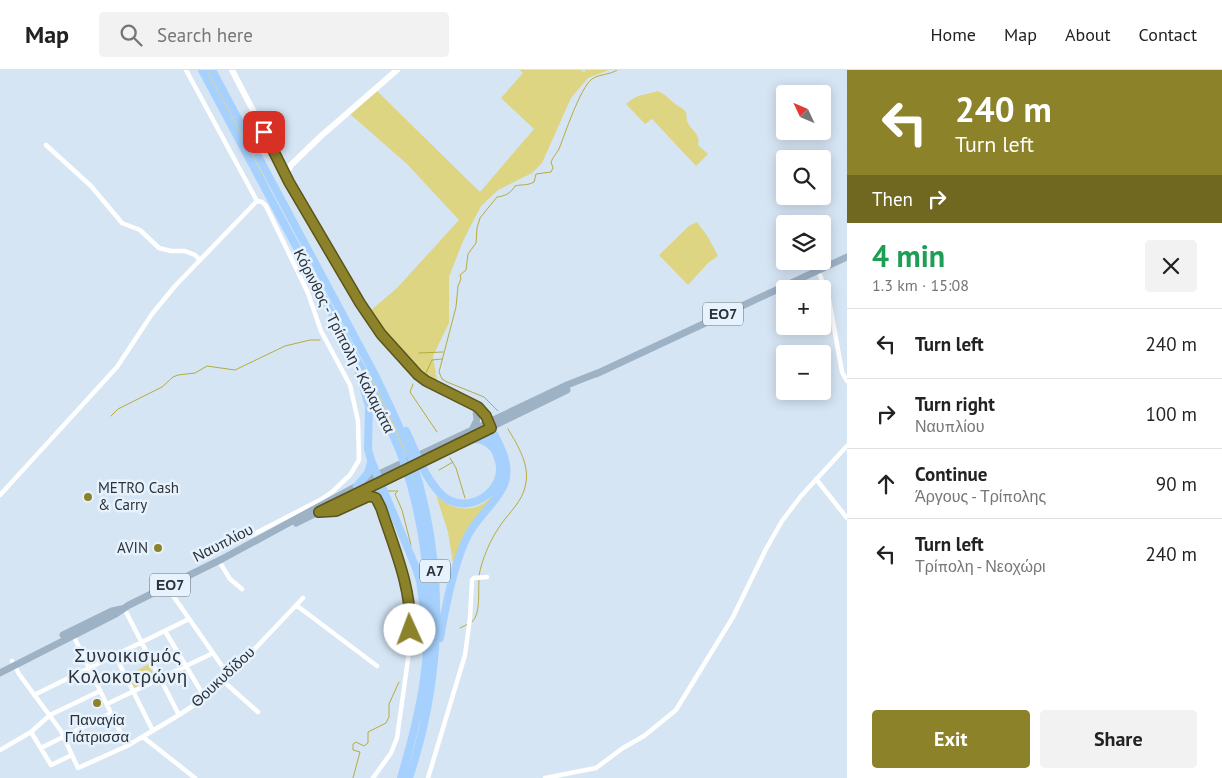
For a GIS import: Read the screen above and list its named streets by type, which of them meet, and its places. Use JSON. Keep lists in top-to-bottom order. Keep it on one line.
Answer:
{"streets":{"highway":["Κόρινθος - Τρίπολη - Καλαμάτα","Α7"],"main road":["ΕΟ7","Ναυπλίου"],"street":["Θουκυδίδου"]},"crossings":[["ΕΟ7","Ναυπλίου"]],"districts":["Συνοικισμός Κολοκοτρώνη"],"places":["METRO Cash & Carry","AVIN","Παναγία Γιάτρισσα"],"north":"top left","page":{"header":"Map","search":"Search here","nav":["Home","Map","About","Contact"],"turn":["240 m","Turn left"],"map_buttons":["+","−"],"then":"Then","heading":["4 min","1.3 km · 15:08"],"list":[{"name":"Turn left","value":"240 m"},{"name":"Turn right","note":"Ναυπλίου","value":"100 m"},{"name":"Continue","note":"Άργους - Τρίπολης","value":"90 m"},{"name":"Turn left","note":"Τρίπολη - Νεοχώρι","value":"240 m"}],"buttons":["Exit","Share"]}}
